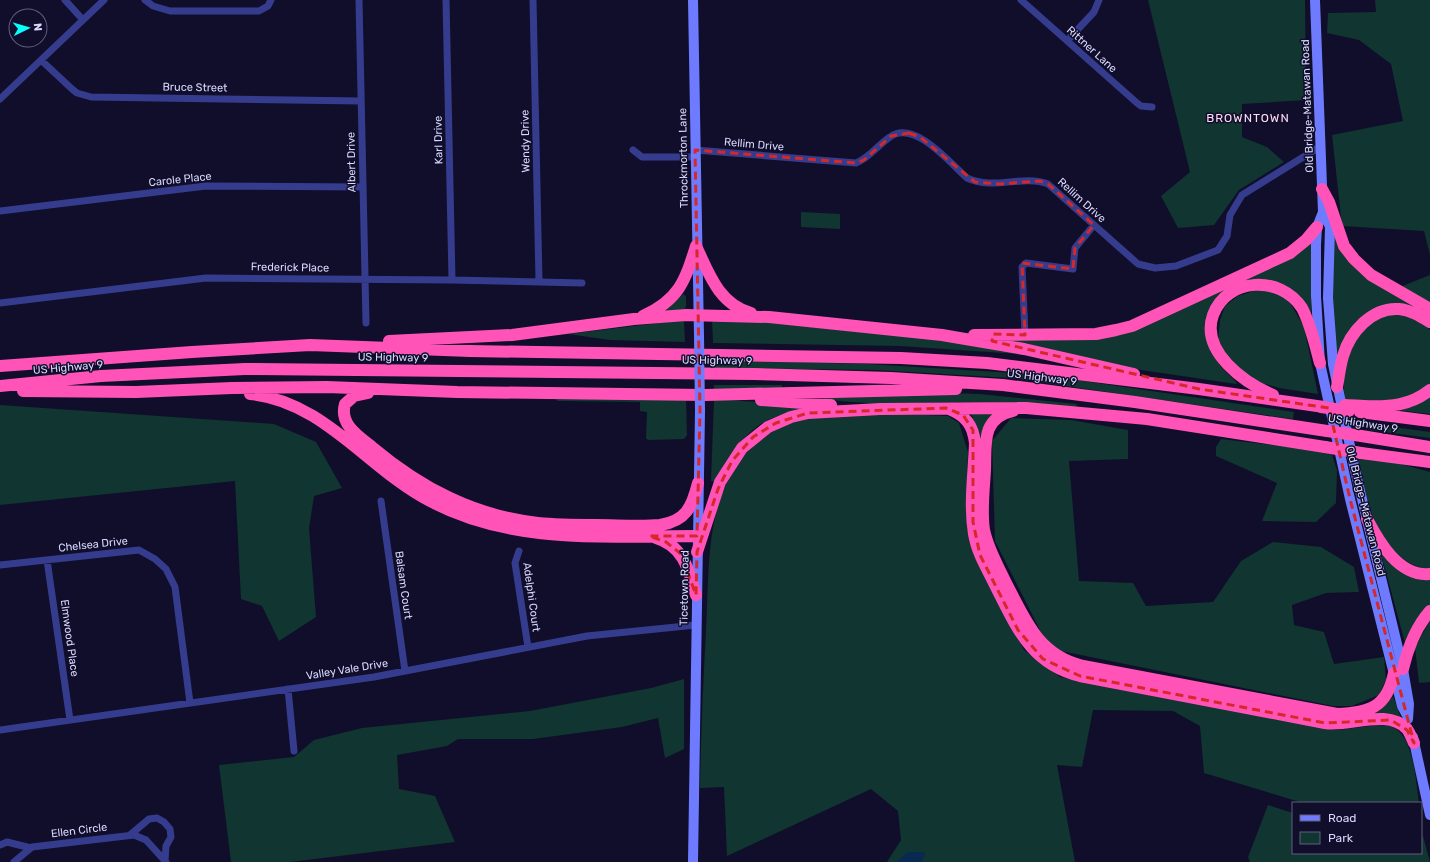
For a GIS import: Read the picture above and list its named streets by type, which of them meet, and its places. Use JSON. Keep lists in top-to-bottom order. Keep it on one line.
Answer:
{"streets":{"highway":["US Highway 9"],"main road":["Old Bridge-Matawan Road","Throckmorton Lane","Ticetown Road"],"street":["Rittner Lane","Bruce Street","Karl Drive","Wendy Drive","Rellim Drive","Albert Drive","Carole Place","Frederick Place","Chelsea Drive","Balsam Court","Adelphi Court","Elmwood Place","Valley Vale Drive","Ellen Circle"]},"crossings":[["Bruce Street","Albert Drive"],["Old Bridge-Matawan Road","Rellim Drive"],["Karl Drive","Frederick Place"],["Wendy Drive","Frederick Place"],["Rellim Drive","Throckmorton Lane"],["Throckmorton Lane","Ticetown Road"],["Albert Drive","Carole Place"],["Albert Drive","Frederick Place"],["Chelsea Drive","Elmwood Place"],["Chelsea Drive","Valley Vale Drive"],["Balsam Court","Valley Vale Drive"],["Ticetown Road","Valley Vale Drive"],["Adelphi Court","Valley Vale Drive"],["Elmwood Place","Valley Vale Drive"]],"districts":["BROWNTOWN"],"legend":["Road","Park"],"north":"right"}
